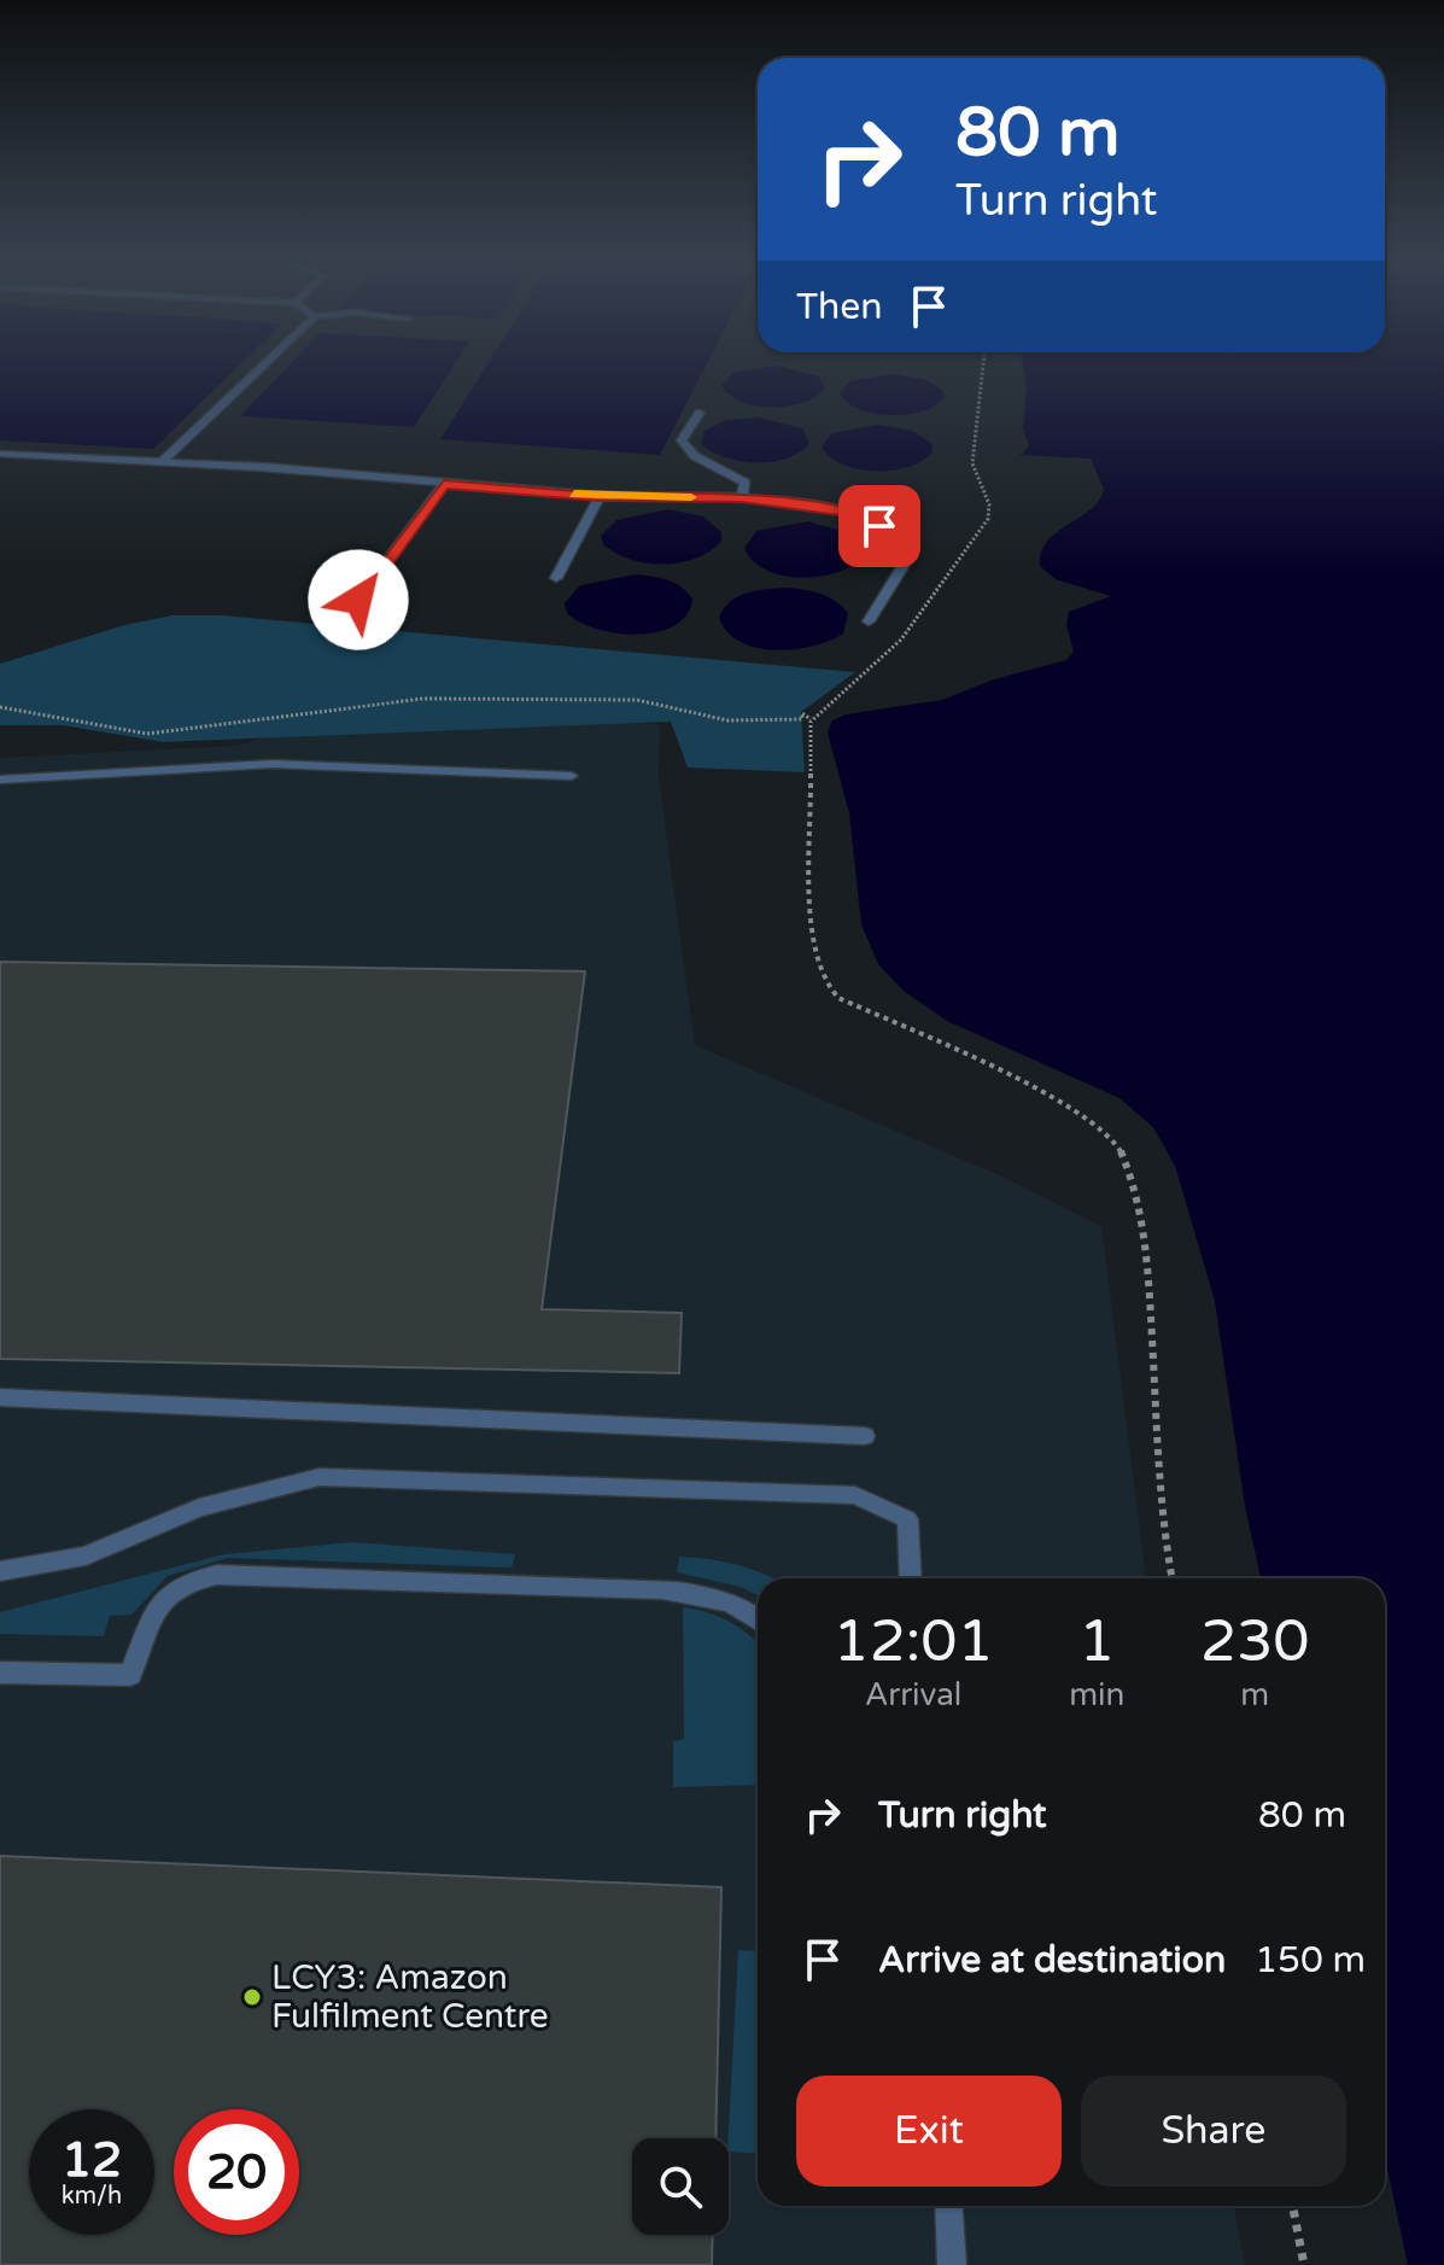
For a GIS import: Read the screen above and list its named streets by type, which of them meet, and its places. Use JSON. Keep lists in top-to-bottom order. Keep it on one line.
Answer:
{"places":["LCY3: Amazon Fulfilment Centre"],"page":{"turn":["80 m","Turn right"],"then":"Then","eta":["12:01","Arrival","1","min","230","m"],"list":[{"name":"Turn right","value":"80 m"},{"name":"Arrive at destination","value":"150 m"}],"buttons":["Exit","Share"],"speed":"12 km/h","limit":"20"}}
